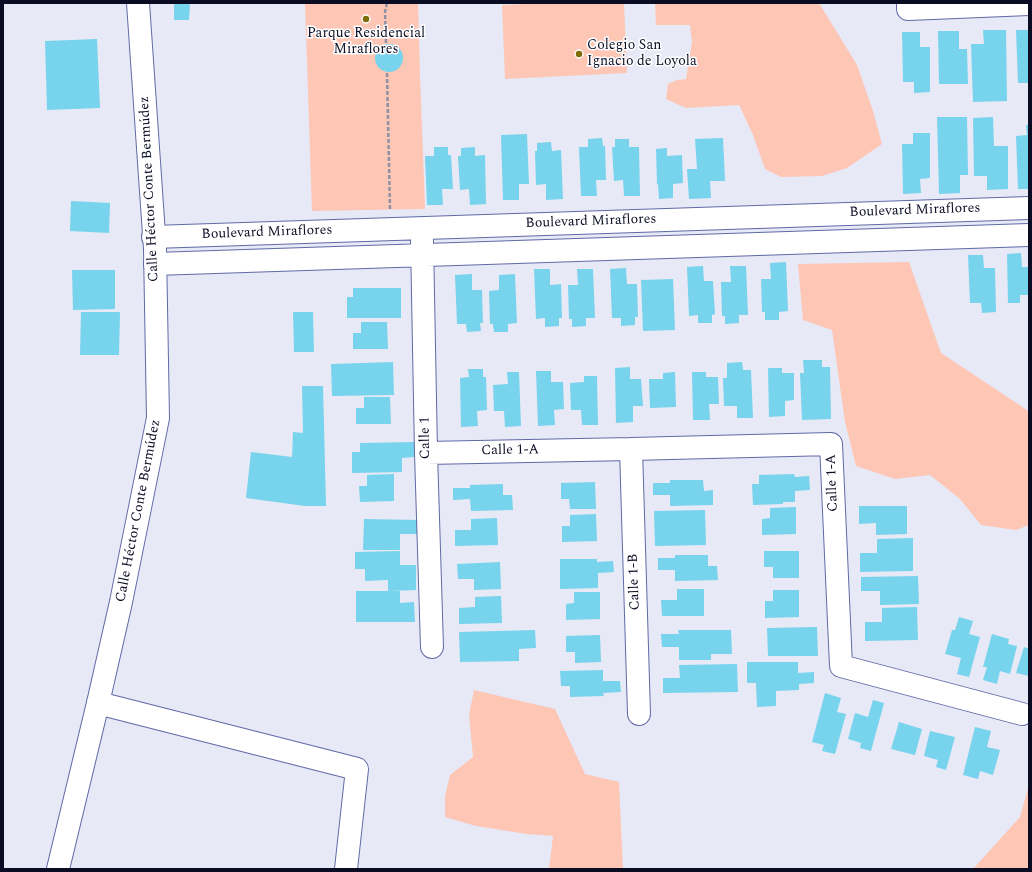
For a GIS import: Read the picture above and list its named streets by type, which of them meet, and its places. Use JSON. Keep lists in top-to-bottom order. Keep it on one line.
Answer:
{"streets":{"street":["Calle Héctor Conte Bermúdez","Boulevard Miraflores","Calle 1","Calle 1-A","Calle 1-B"]},"crossings":[["Calle Héctor Conte Bermúdez","Boulevard Miraflores"],["Boulevard Miraflores","Calle 1"],["Calle 1","Calle 1-A"],["Calle 1-A","Calle 1-B"]],"places":["Parque Residencial Miraflores","Colegio San Ignacio de Loyola"]}
